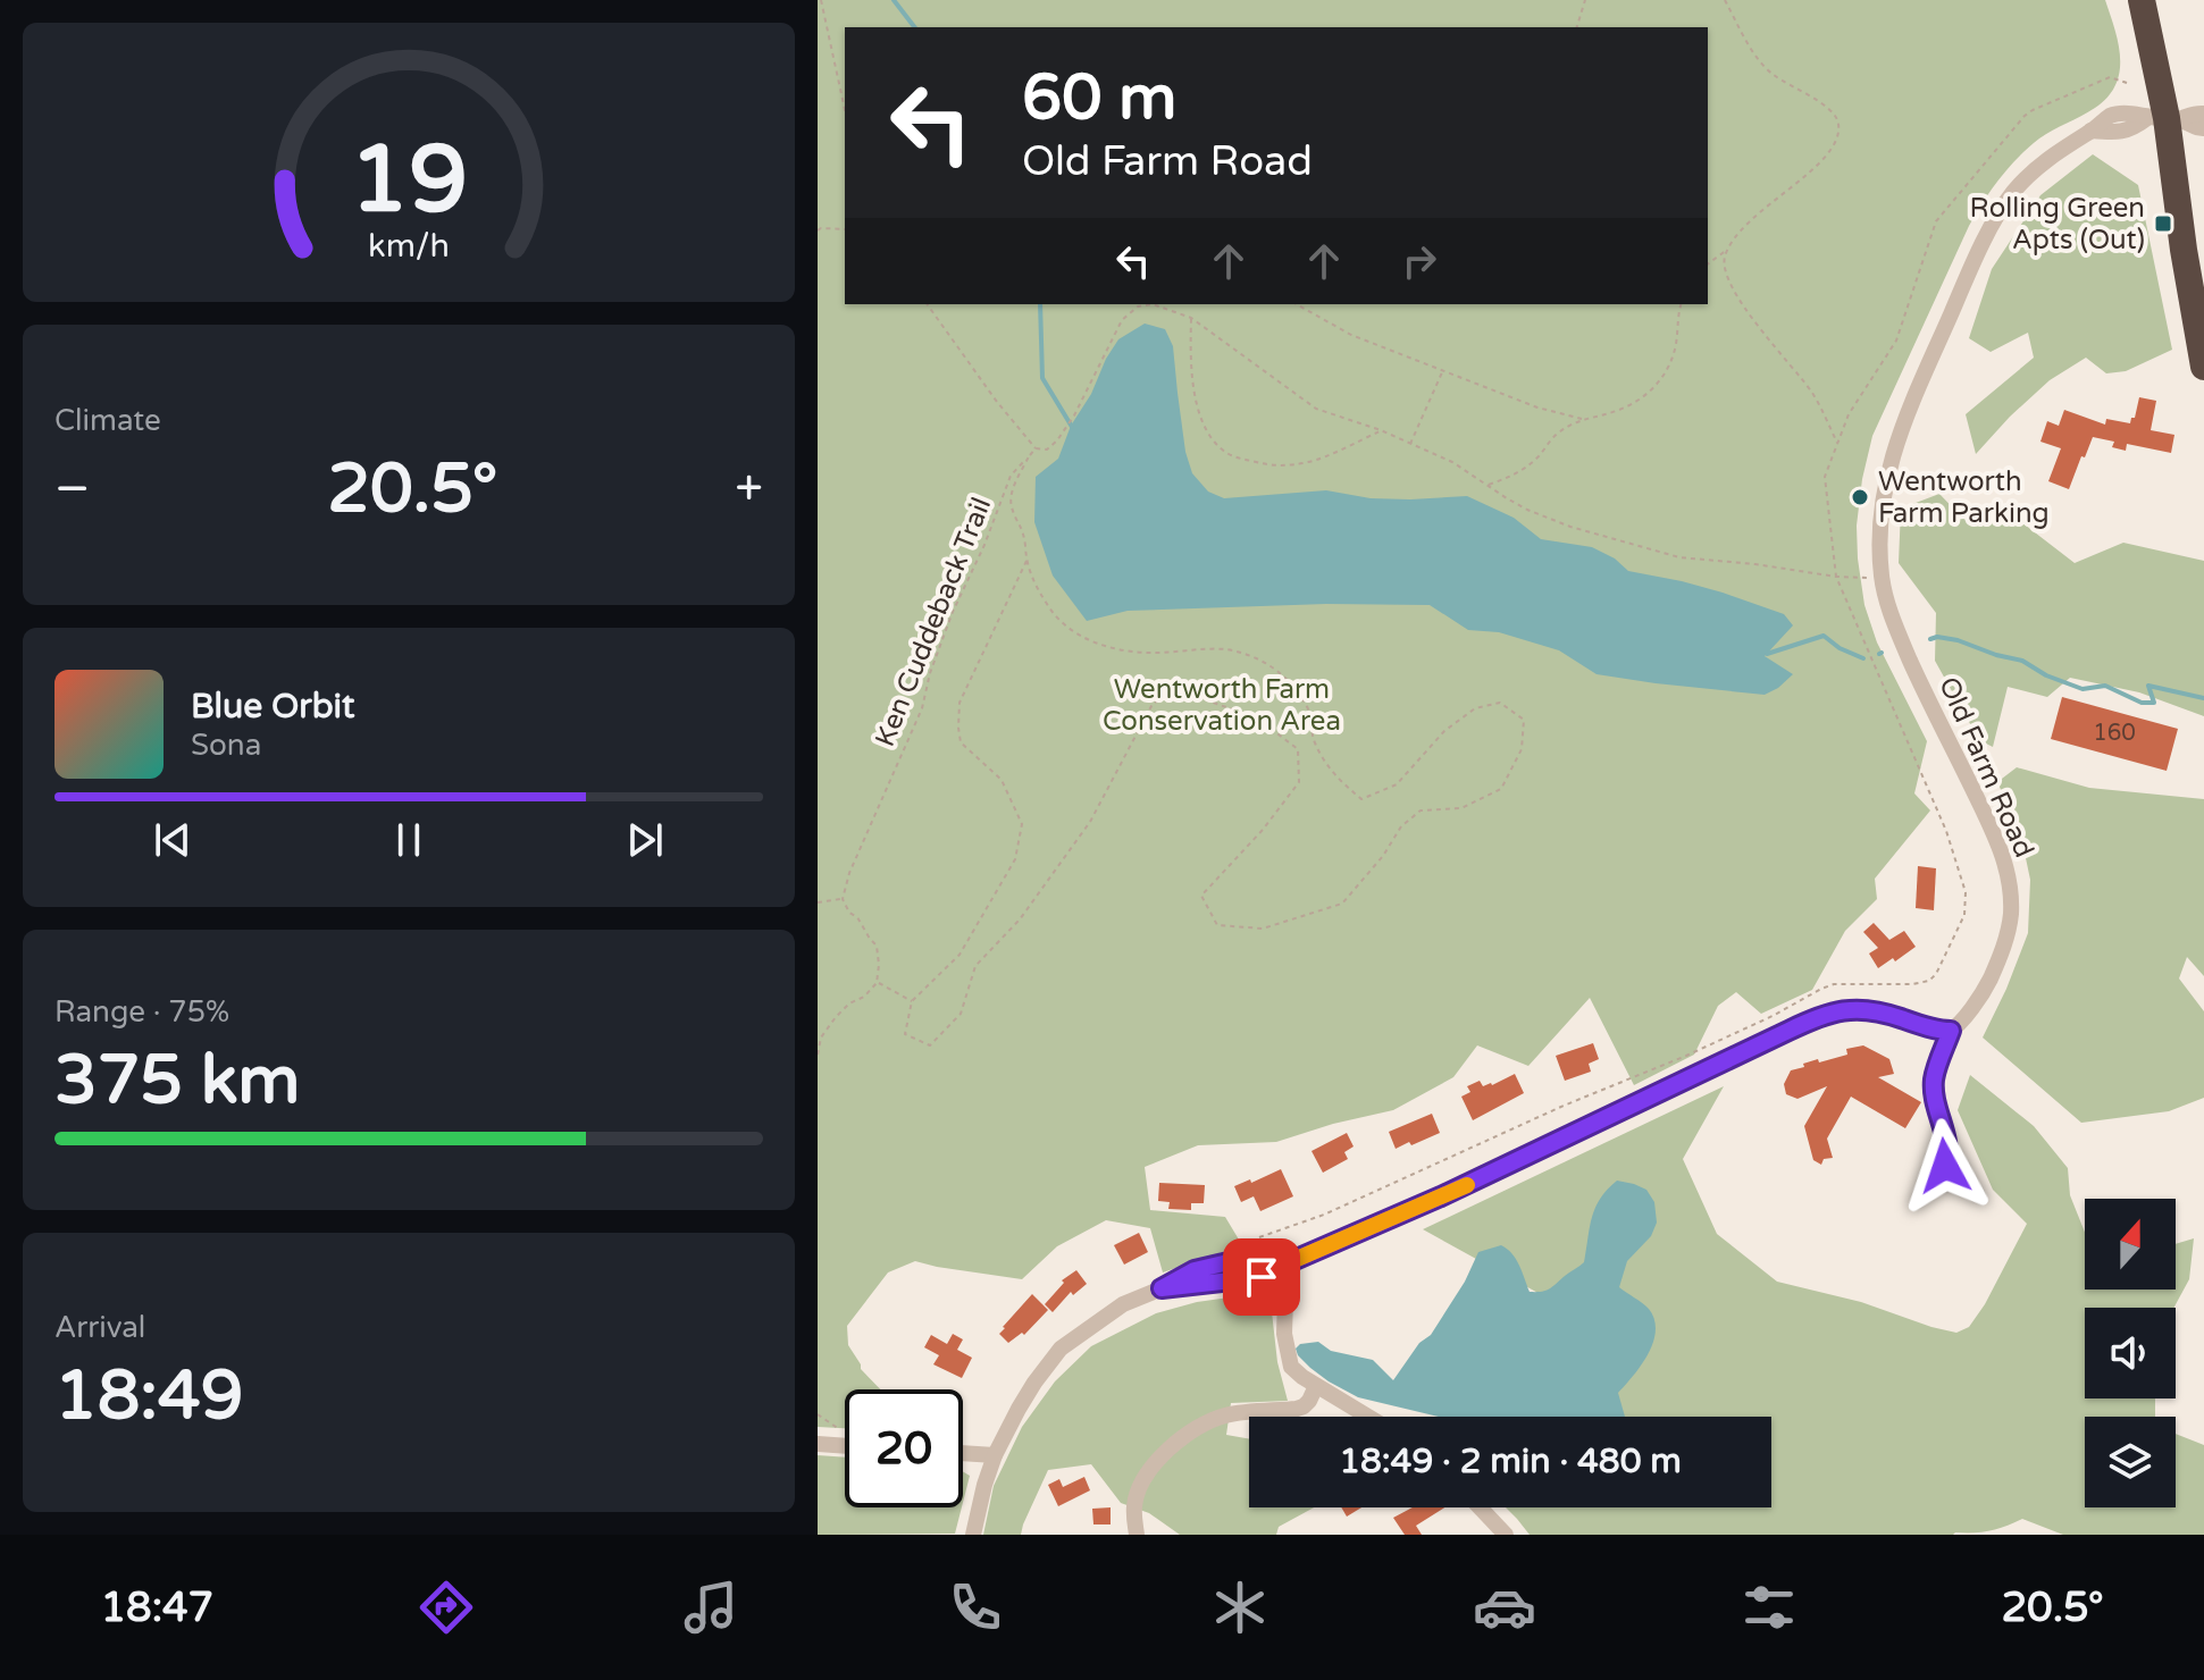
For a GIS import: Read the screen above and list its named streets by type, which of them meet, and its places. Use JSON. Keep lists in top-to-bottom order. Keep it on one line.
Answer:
{"streets":{"street":["Old Farm Road"],"path":["Ken Cuddeback Trail"]},"crossings":[["Ken Cuddeback Trail","Old Farm Road"]],"parks":["Wentworth Farm Conservation Area"],"places":{"transit":["Rolling Green Apts (Out)"],"other":["Wentworth Farm Parking"]},"house_numbers":["160"],"north":"top","page":{"turn":["60 m","Old Farm Road"],"tile":["Climate",["Range · 75%","375 km"],["Arrival","18:49"]],"heat":["−","20.5°","+"],"song":["Blue Orbit","Sona"],"limit":"20","trip":"18:49 · 2 min · 480 m","tabs":["18:47","20.5°"],"gauge":["19","km/h"]}}
